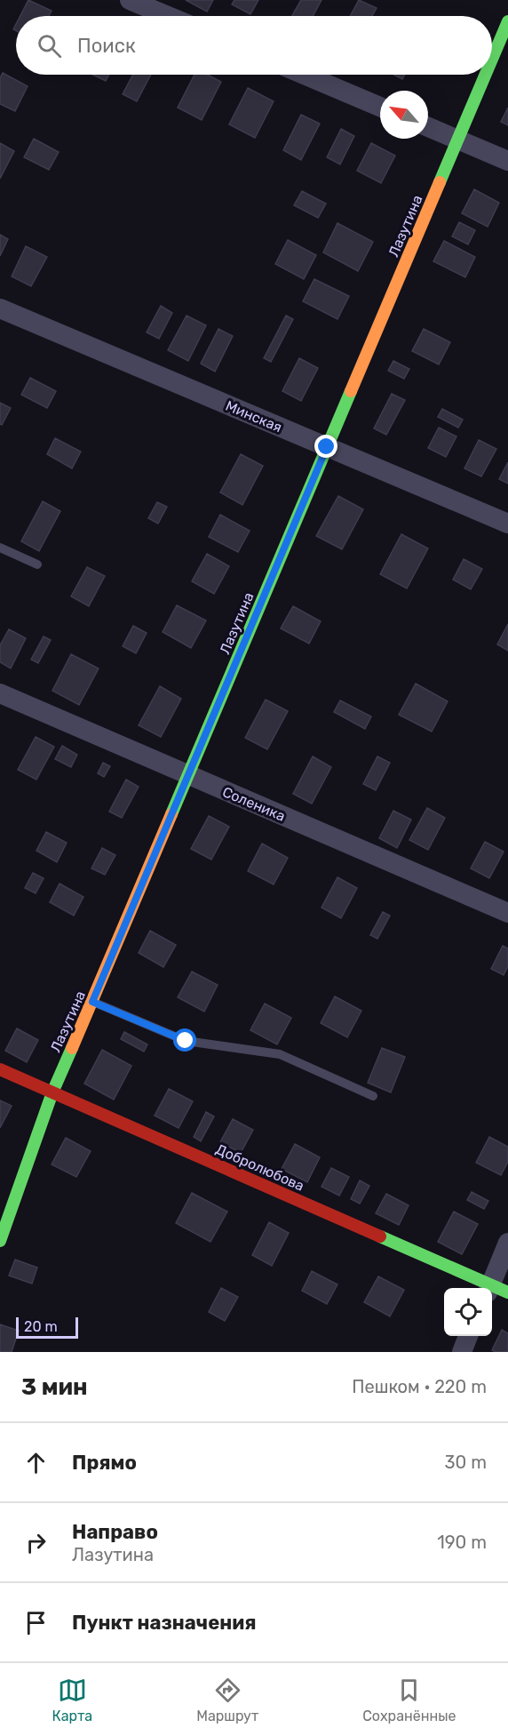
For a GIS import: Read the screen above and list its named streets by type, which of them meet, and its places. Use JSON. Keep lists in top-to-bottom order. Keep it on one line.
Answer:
{"streets":{"street":["Лазутина","Минская","Соленика","Добролюбова"]},"crossings":[["Лазутина","Минская"],["Лазутина","Соленика"],["Лазутина","Добролюбова"]],"scale_bar":"20 m","north":"top left","page":{"search":"Поиск","scale":"20 m","heading":["3 мин","Пешком · 220 m"],"list":[["Прямо","30 m"],["Направо","Лазутина","190 m"],"Пункт назначения"],"nav":["Карта","Маршрут","Сохранённые"]}}
